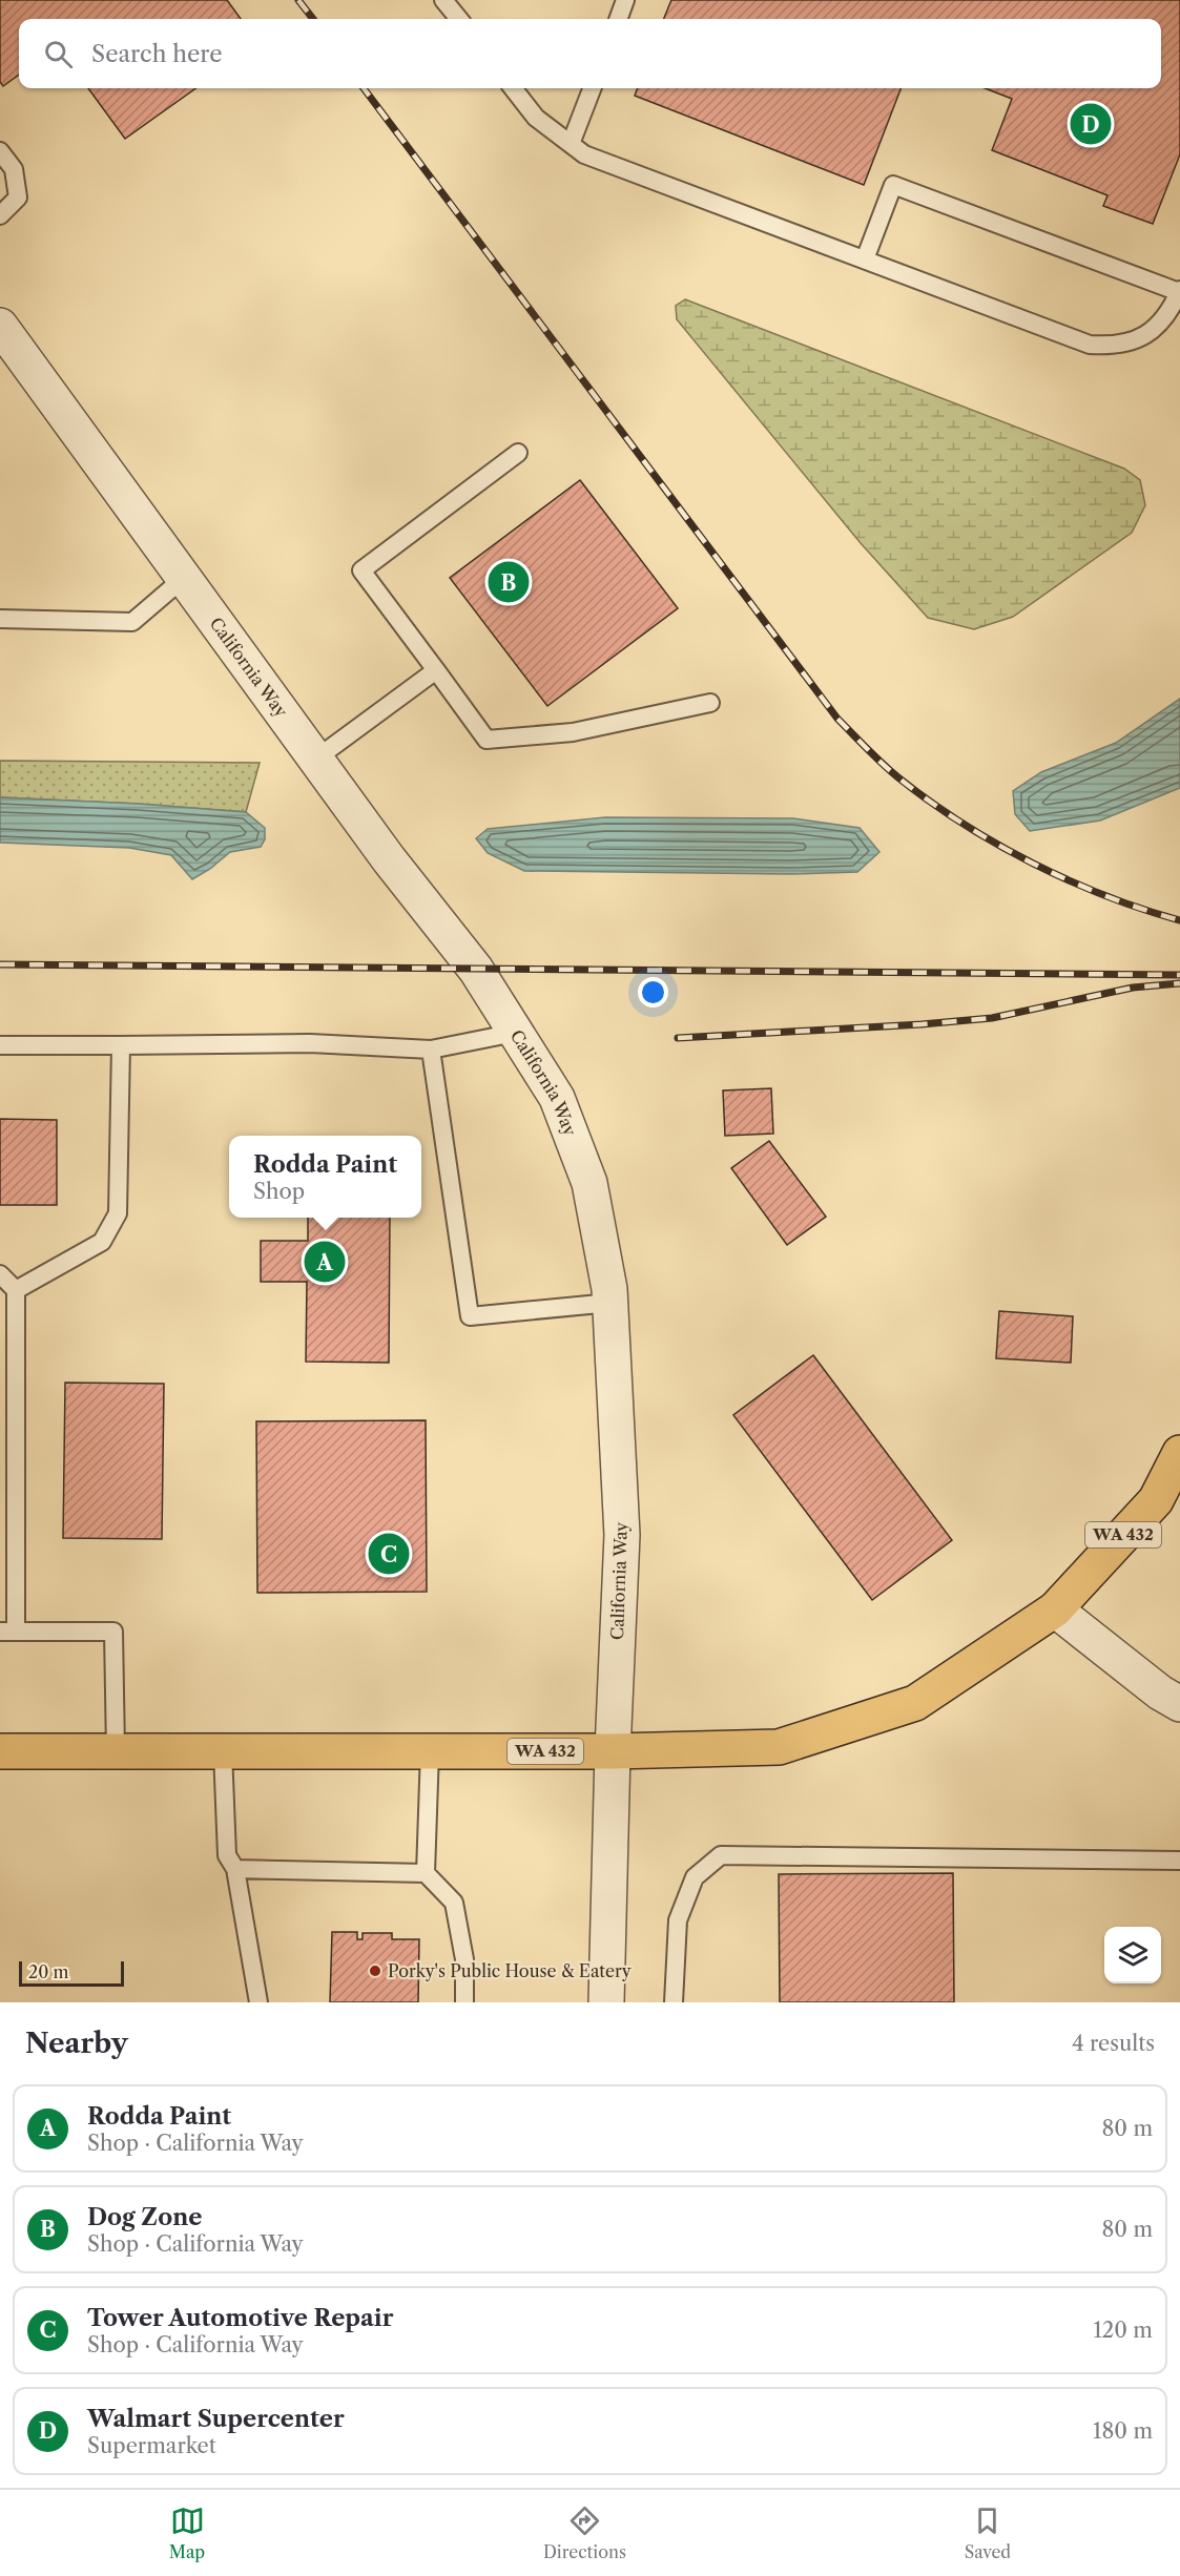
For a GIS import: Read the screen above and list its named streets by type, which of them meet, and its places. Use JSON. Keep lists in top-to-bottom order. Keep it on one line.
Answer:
{"streets":{"highway":["WA 432"],"street":["California Way"]},"crossings":[["California Way","WA 432"]],"places":["Porky's Public House & Eatery"],"scale_bar":"20 m","page":{"search":"Search here","pins":["D","B","A","C"],"popup":["Rodda Paint","Shop"],"scale":"20 m","heading":["Nearby","4 results"],"list":[{"mark":"A","name":"Rodda Paint","note":"Shop · California Way","value":"80 m"},{"mark":"B","name":"Dog Zone","note":"Shop · California Way","value":"80 m"},{"mark":"C","name":"Tower Automotive Repair","note":"Shop · California Way","value":"120 m"},{"mark":"D","name":"Walmart Supercenter","note":"Supermarket","value":"180 m"}],"nav":["Map","Directions","Saved"]}}
